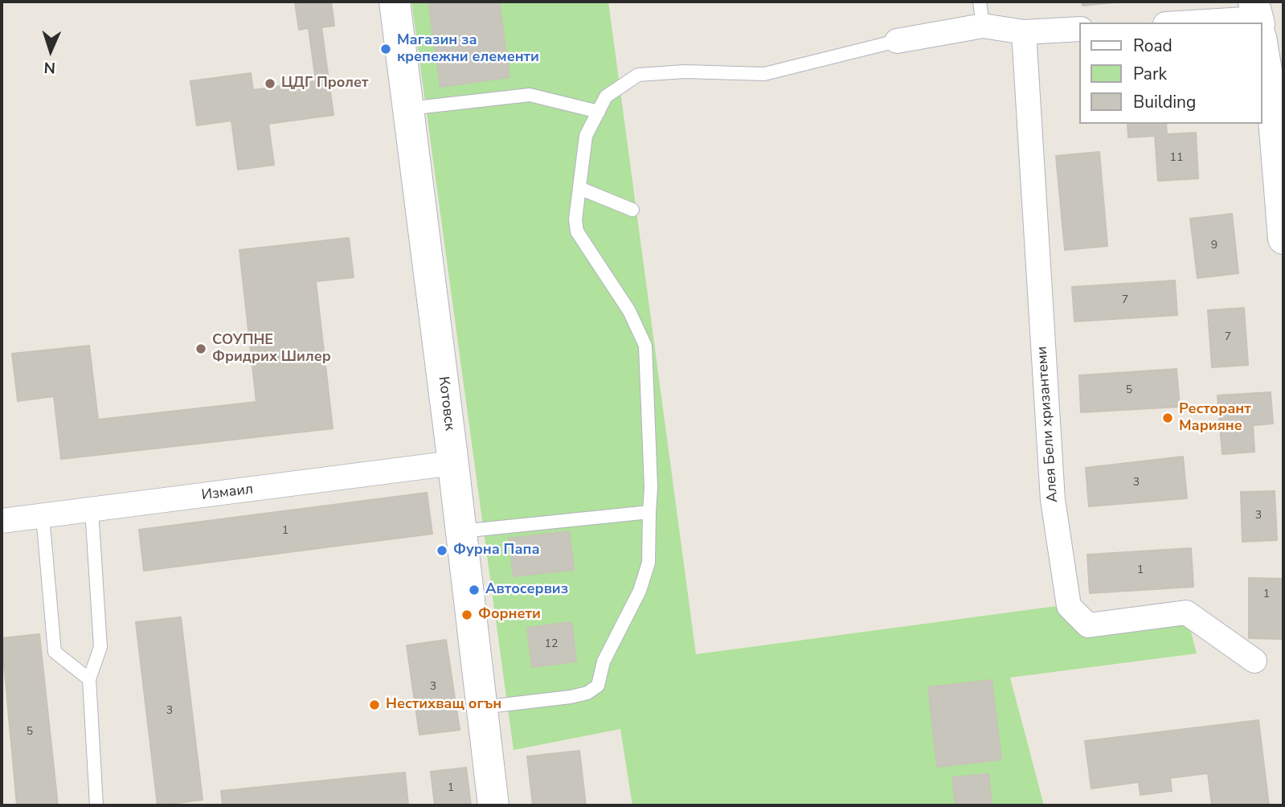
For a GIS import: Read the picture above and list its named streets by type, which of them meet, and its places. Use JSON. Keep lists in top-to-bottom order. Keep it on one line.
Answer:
{"streets":{"street":["Котовск","Алея Бели хризантеми","Измаил"]},"crossings":[["Котовск","Измаил"]],"places":["Магазин за крепежни елементи","ЦДГ Пролет","СОУПНЕ Фридрих Шилер","Ресторант Марияне","Фурна Папа","Автосервиз","Форнети","Нестихващ огън"],"house_numbers":["11","9","7","7","5","3","3","1","1","1","12","3","3","5","1"],"legend":["Road","Park","Building"],"north":"bottom"}
